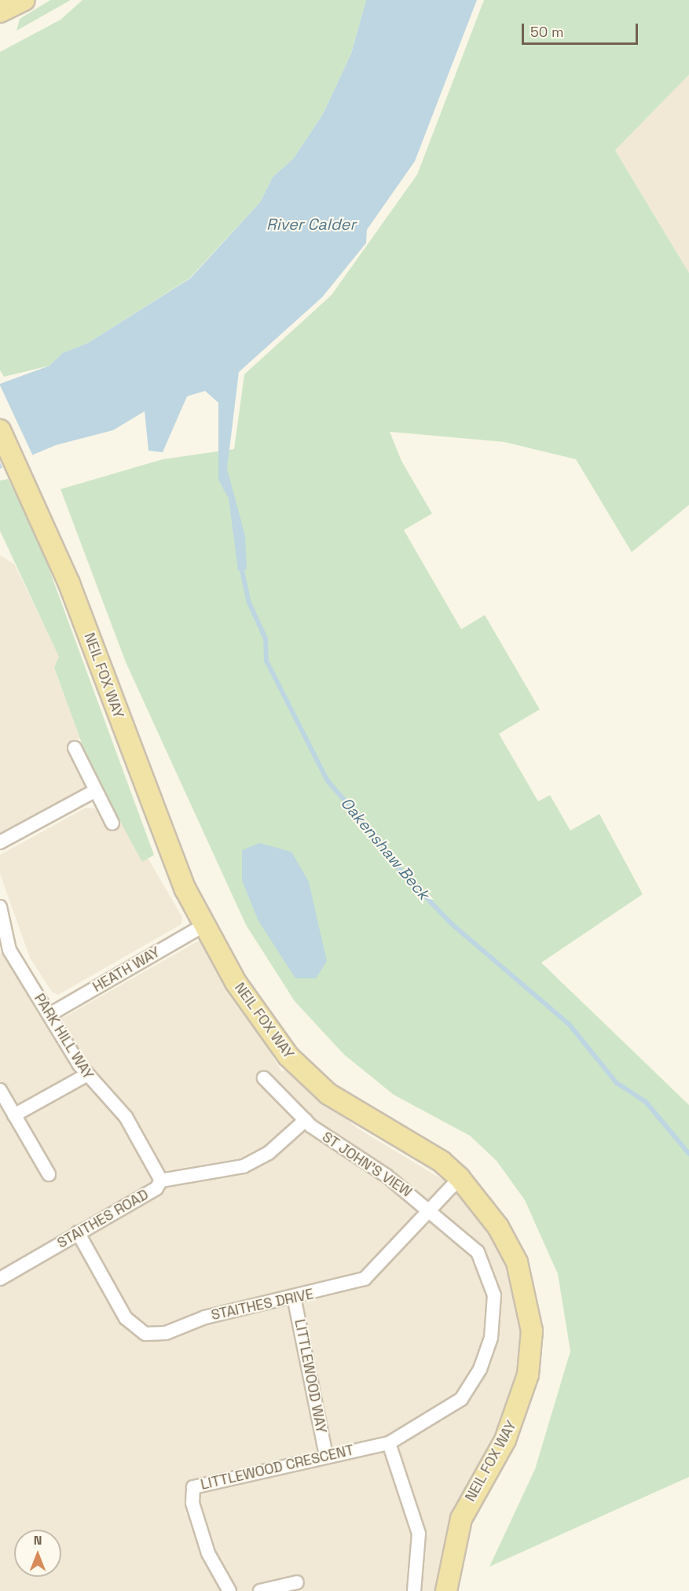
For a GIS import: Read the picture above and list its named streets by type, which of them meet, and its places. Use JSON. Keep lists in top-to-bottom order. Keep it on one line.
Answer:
{"streets":{"main road":["NEIL FOX WAY"],"street":["HEATH WAY","PARK HILL WAY","ST JOHN'S VIEW","STAITHES ROAD","STAITHES DRIVE","LITTLEWOOD WAY","LITTLEWOOD CRESCENT"]},"crossings":[["NEIL FOX WAY","HEATH WAY"],["NEIL FOX WAY","STAITHES DRIVE"],["HEATH WAY","PARK HILL WAY"],["PARK HILL WAY","STAITHES ROAD"],["ST JOHN'S VIEW","STAITHES ROAD"],["ST JOHN'S VIEW","STAITHES DRIVE"],["ST JOHN'S VIEW","LITTLEWOOD CRESCENT"],["STAITHES ROAD","STAITHES DRIVE"],["STAITHES DRIVE","LITTLEWOOD WAY"],["STAITHES DRIVE","LITTLEWOOD CRESCENT"],["LITTLEWOOD WAY","LITTLEWOOD CRESCENT"]],"water":["River Calder","Oakenshaw Beck"],"scale_bar":"50 m","north":"top"}
